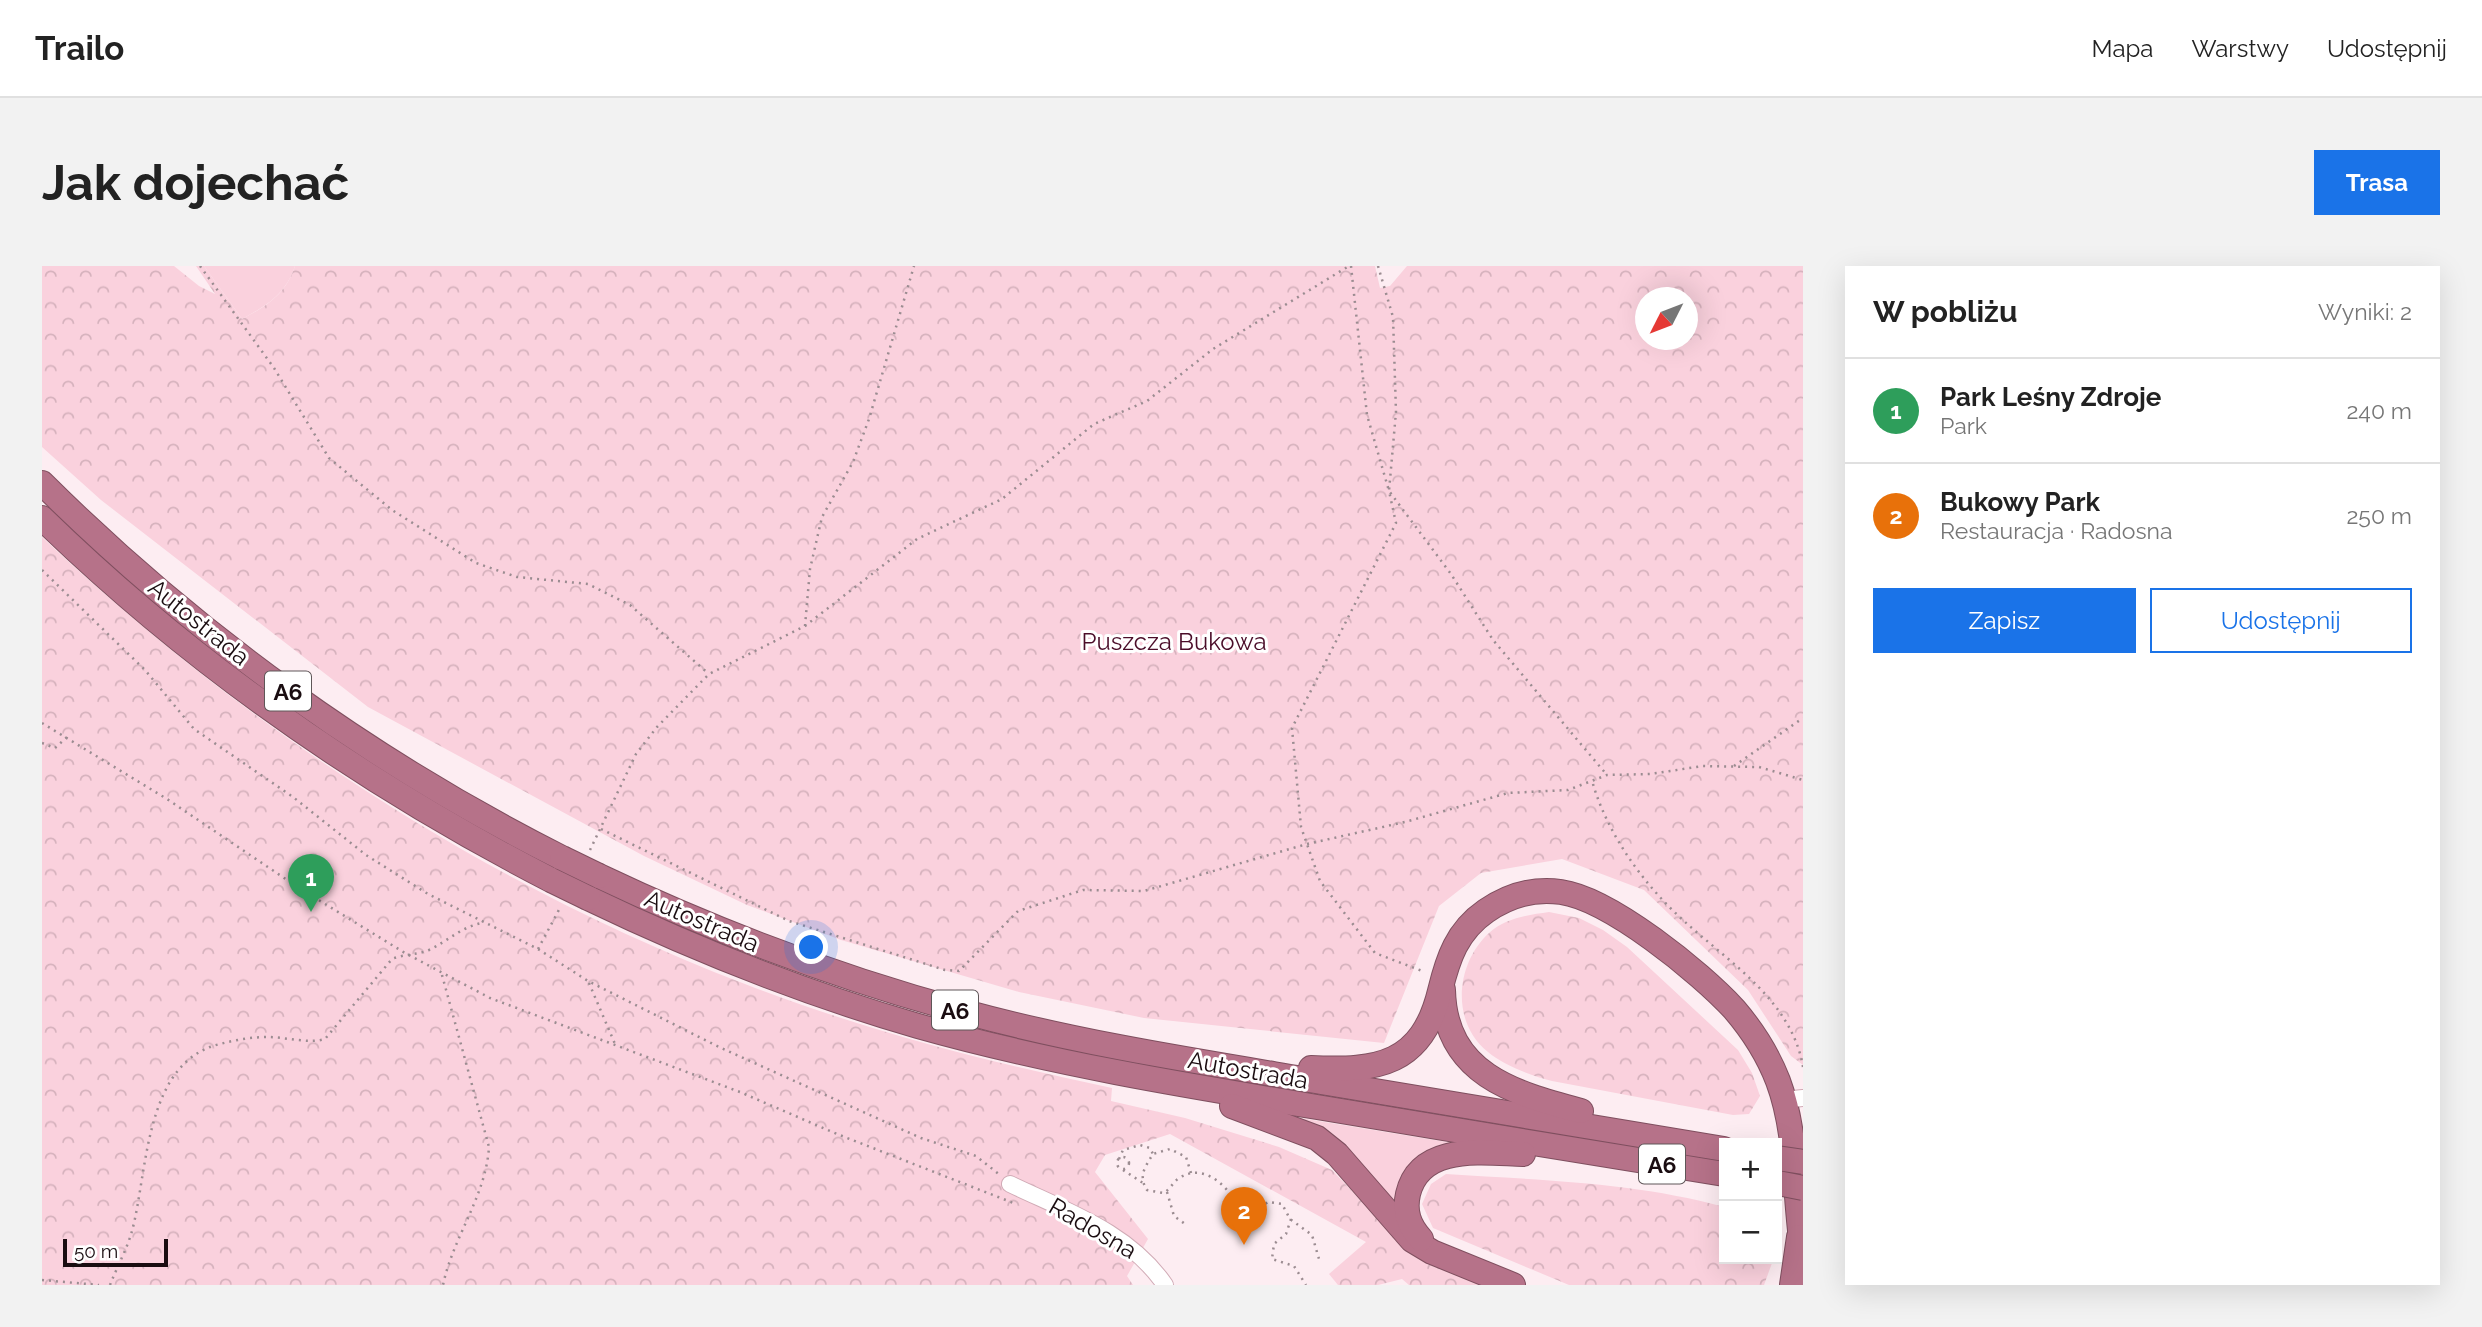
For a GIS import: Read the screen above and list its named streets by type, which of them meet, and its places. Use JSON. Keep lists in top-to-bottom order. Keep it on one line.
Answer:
{"streets":{"highway":["Autostrada","A6"],"street":["Radosna"]},"parks":["Puszcza Bukowa"],"scale_bar":"50 m","north":"bottom left","page":{"header":"Trailo","nav":["Mapa","Warstwy","Udostępnij"],"buttons":["Trasa",["Zapisz","Udostępnij"]],"title":"Jak dojechać","heading":["W pobliżu","Wyniki: 2"],"list":[{"mark":"1","name":"Park Leśny Zdroje","note":"Park","value":"240 m"},{"mark":"2","name":"Bukowy Park","note":"Restauracja · Radosna","value":"250 m"}],"pins":["1","2"],"map_buttons":["+","−"],"scale":"50 m"}}
